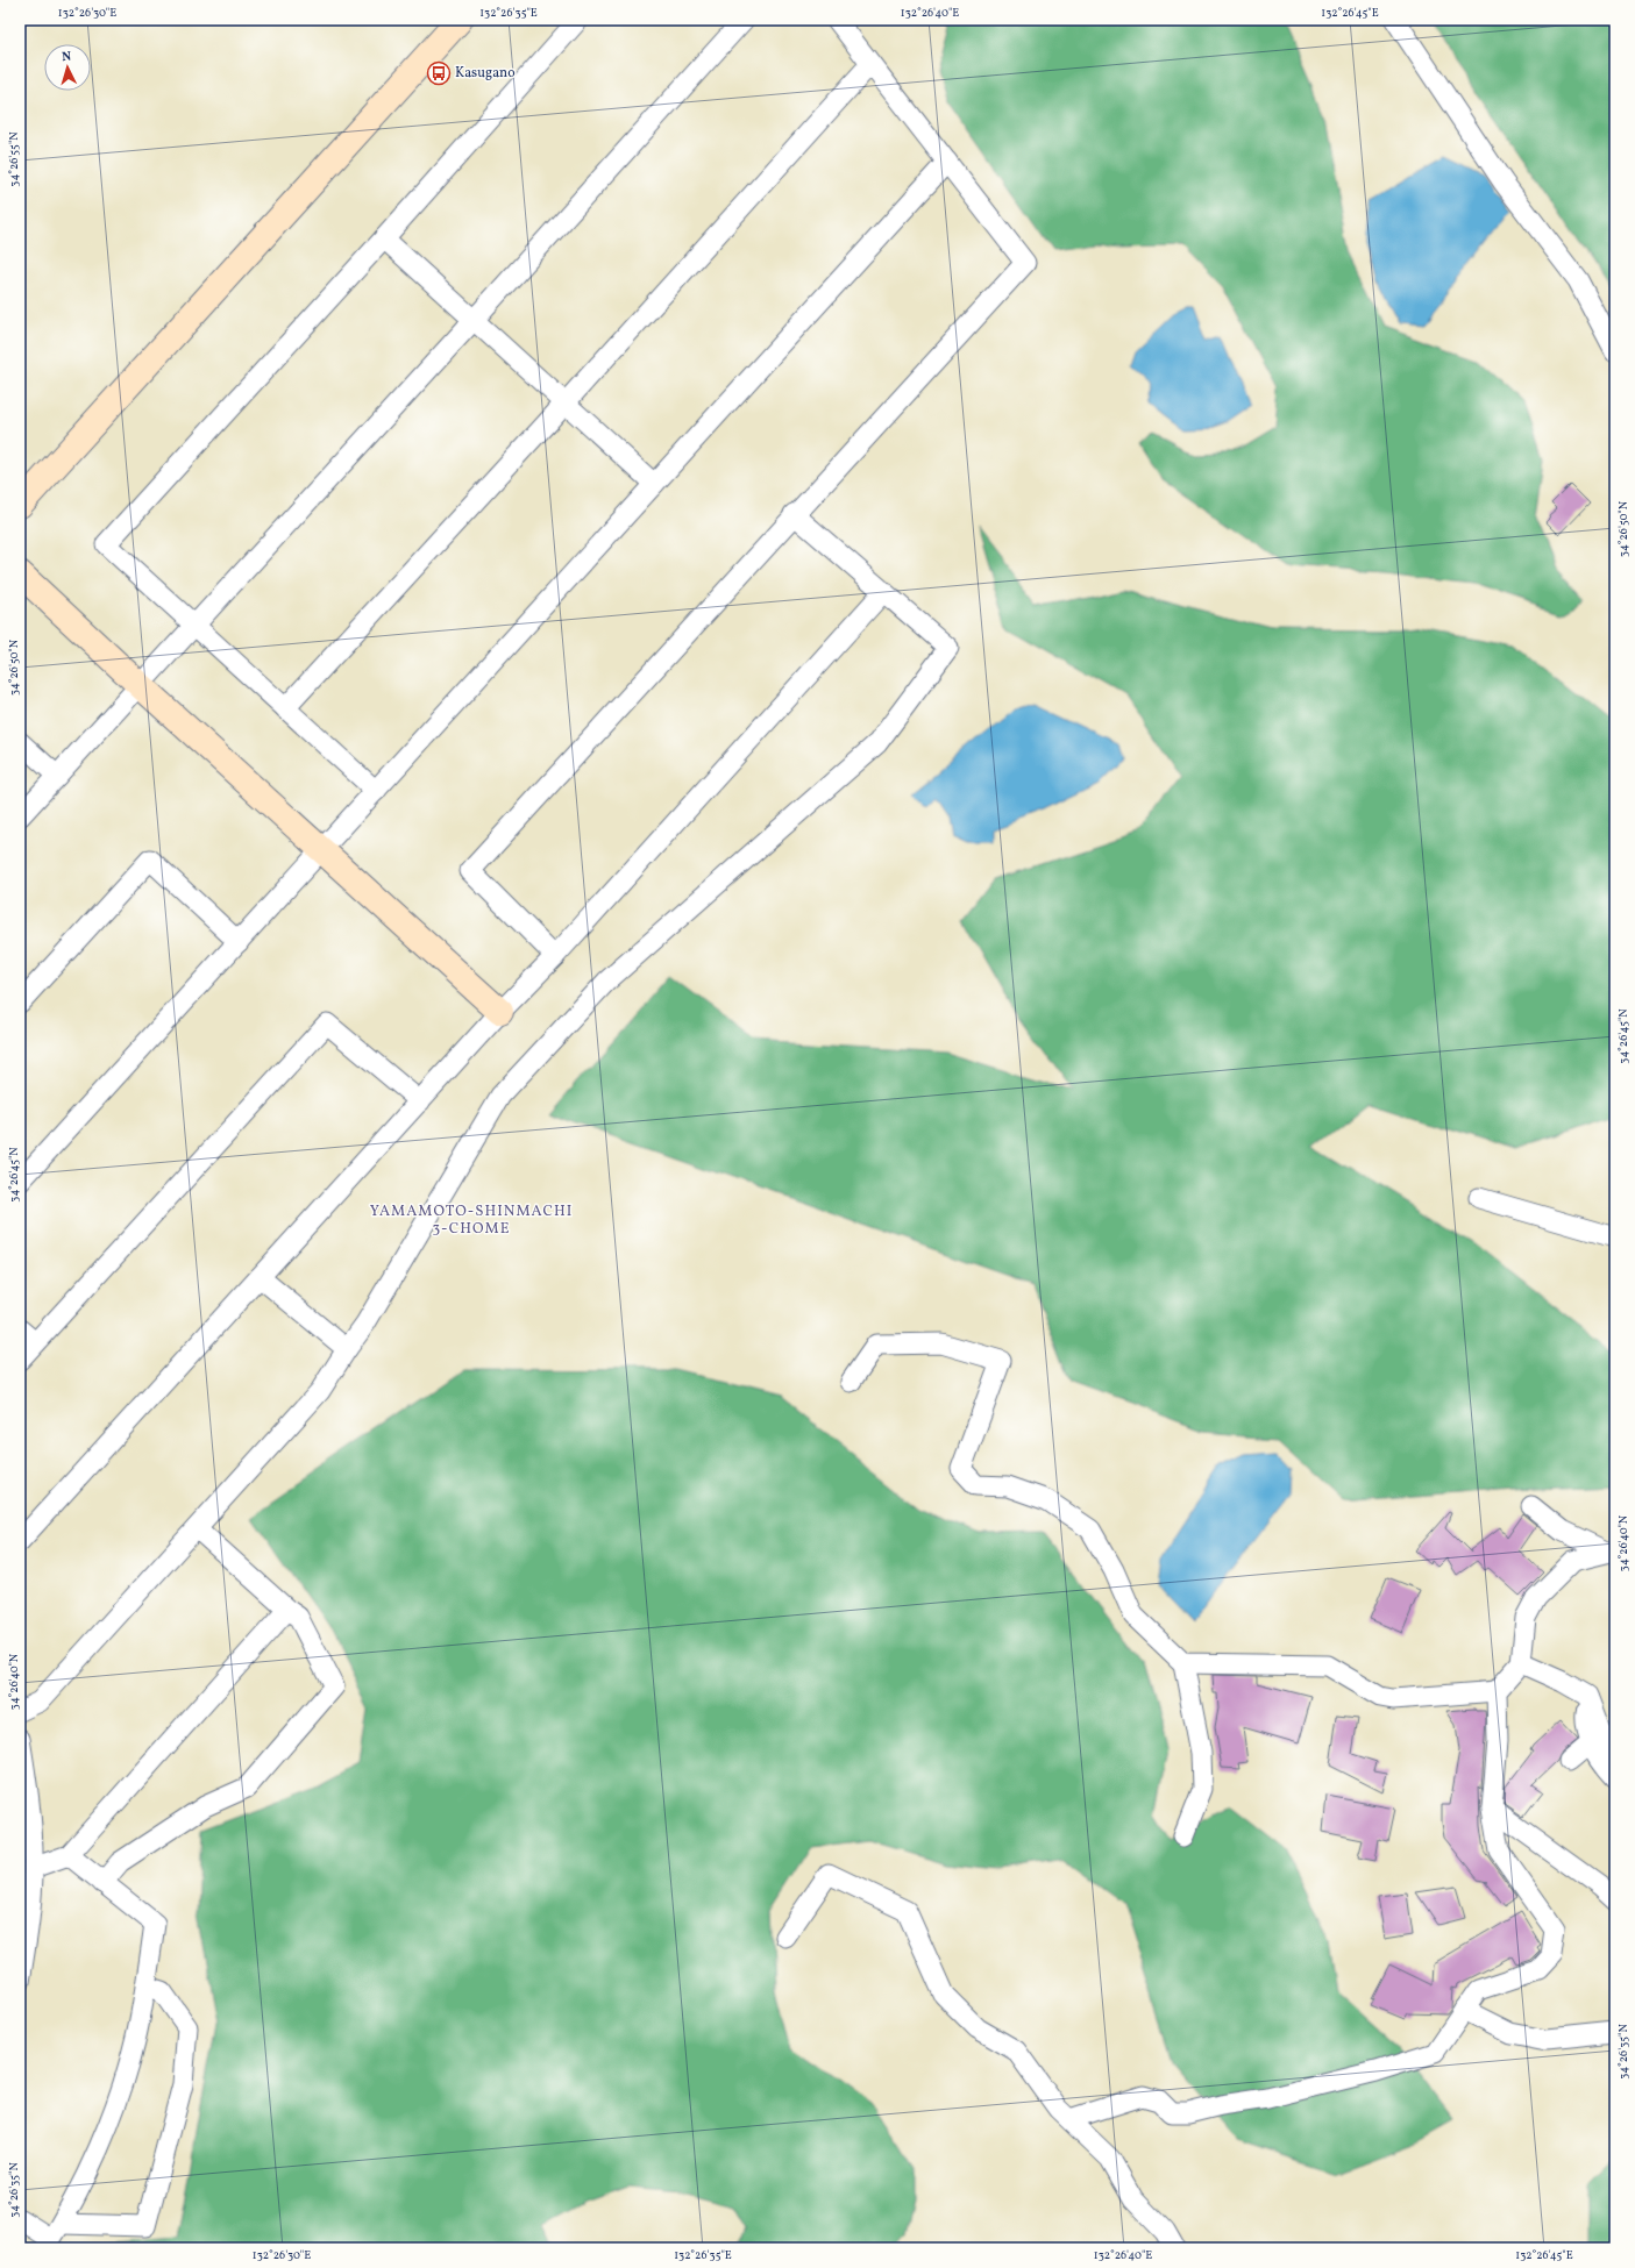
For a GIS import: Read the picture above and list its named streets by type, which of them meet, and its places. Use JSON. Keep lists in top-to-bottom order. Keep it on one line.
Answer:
{"districts":["YAMAMOTO-SHINMACHI 3-CHOME"],"places":{"bus stop":["Kasugano"]},"north":"top","coordinates":["132°26'30\"E","132°26'35\"E","132°26'40\"E","132°26'45\"E","34°26'55\"N","34°26'50\"N","34°26'45\"N","34°26'40\"N","34°26'35\"N"]}
